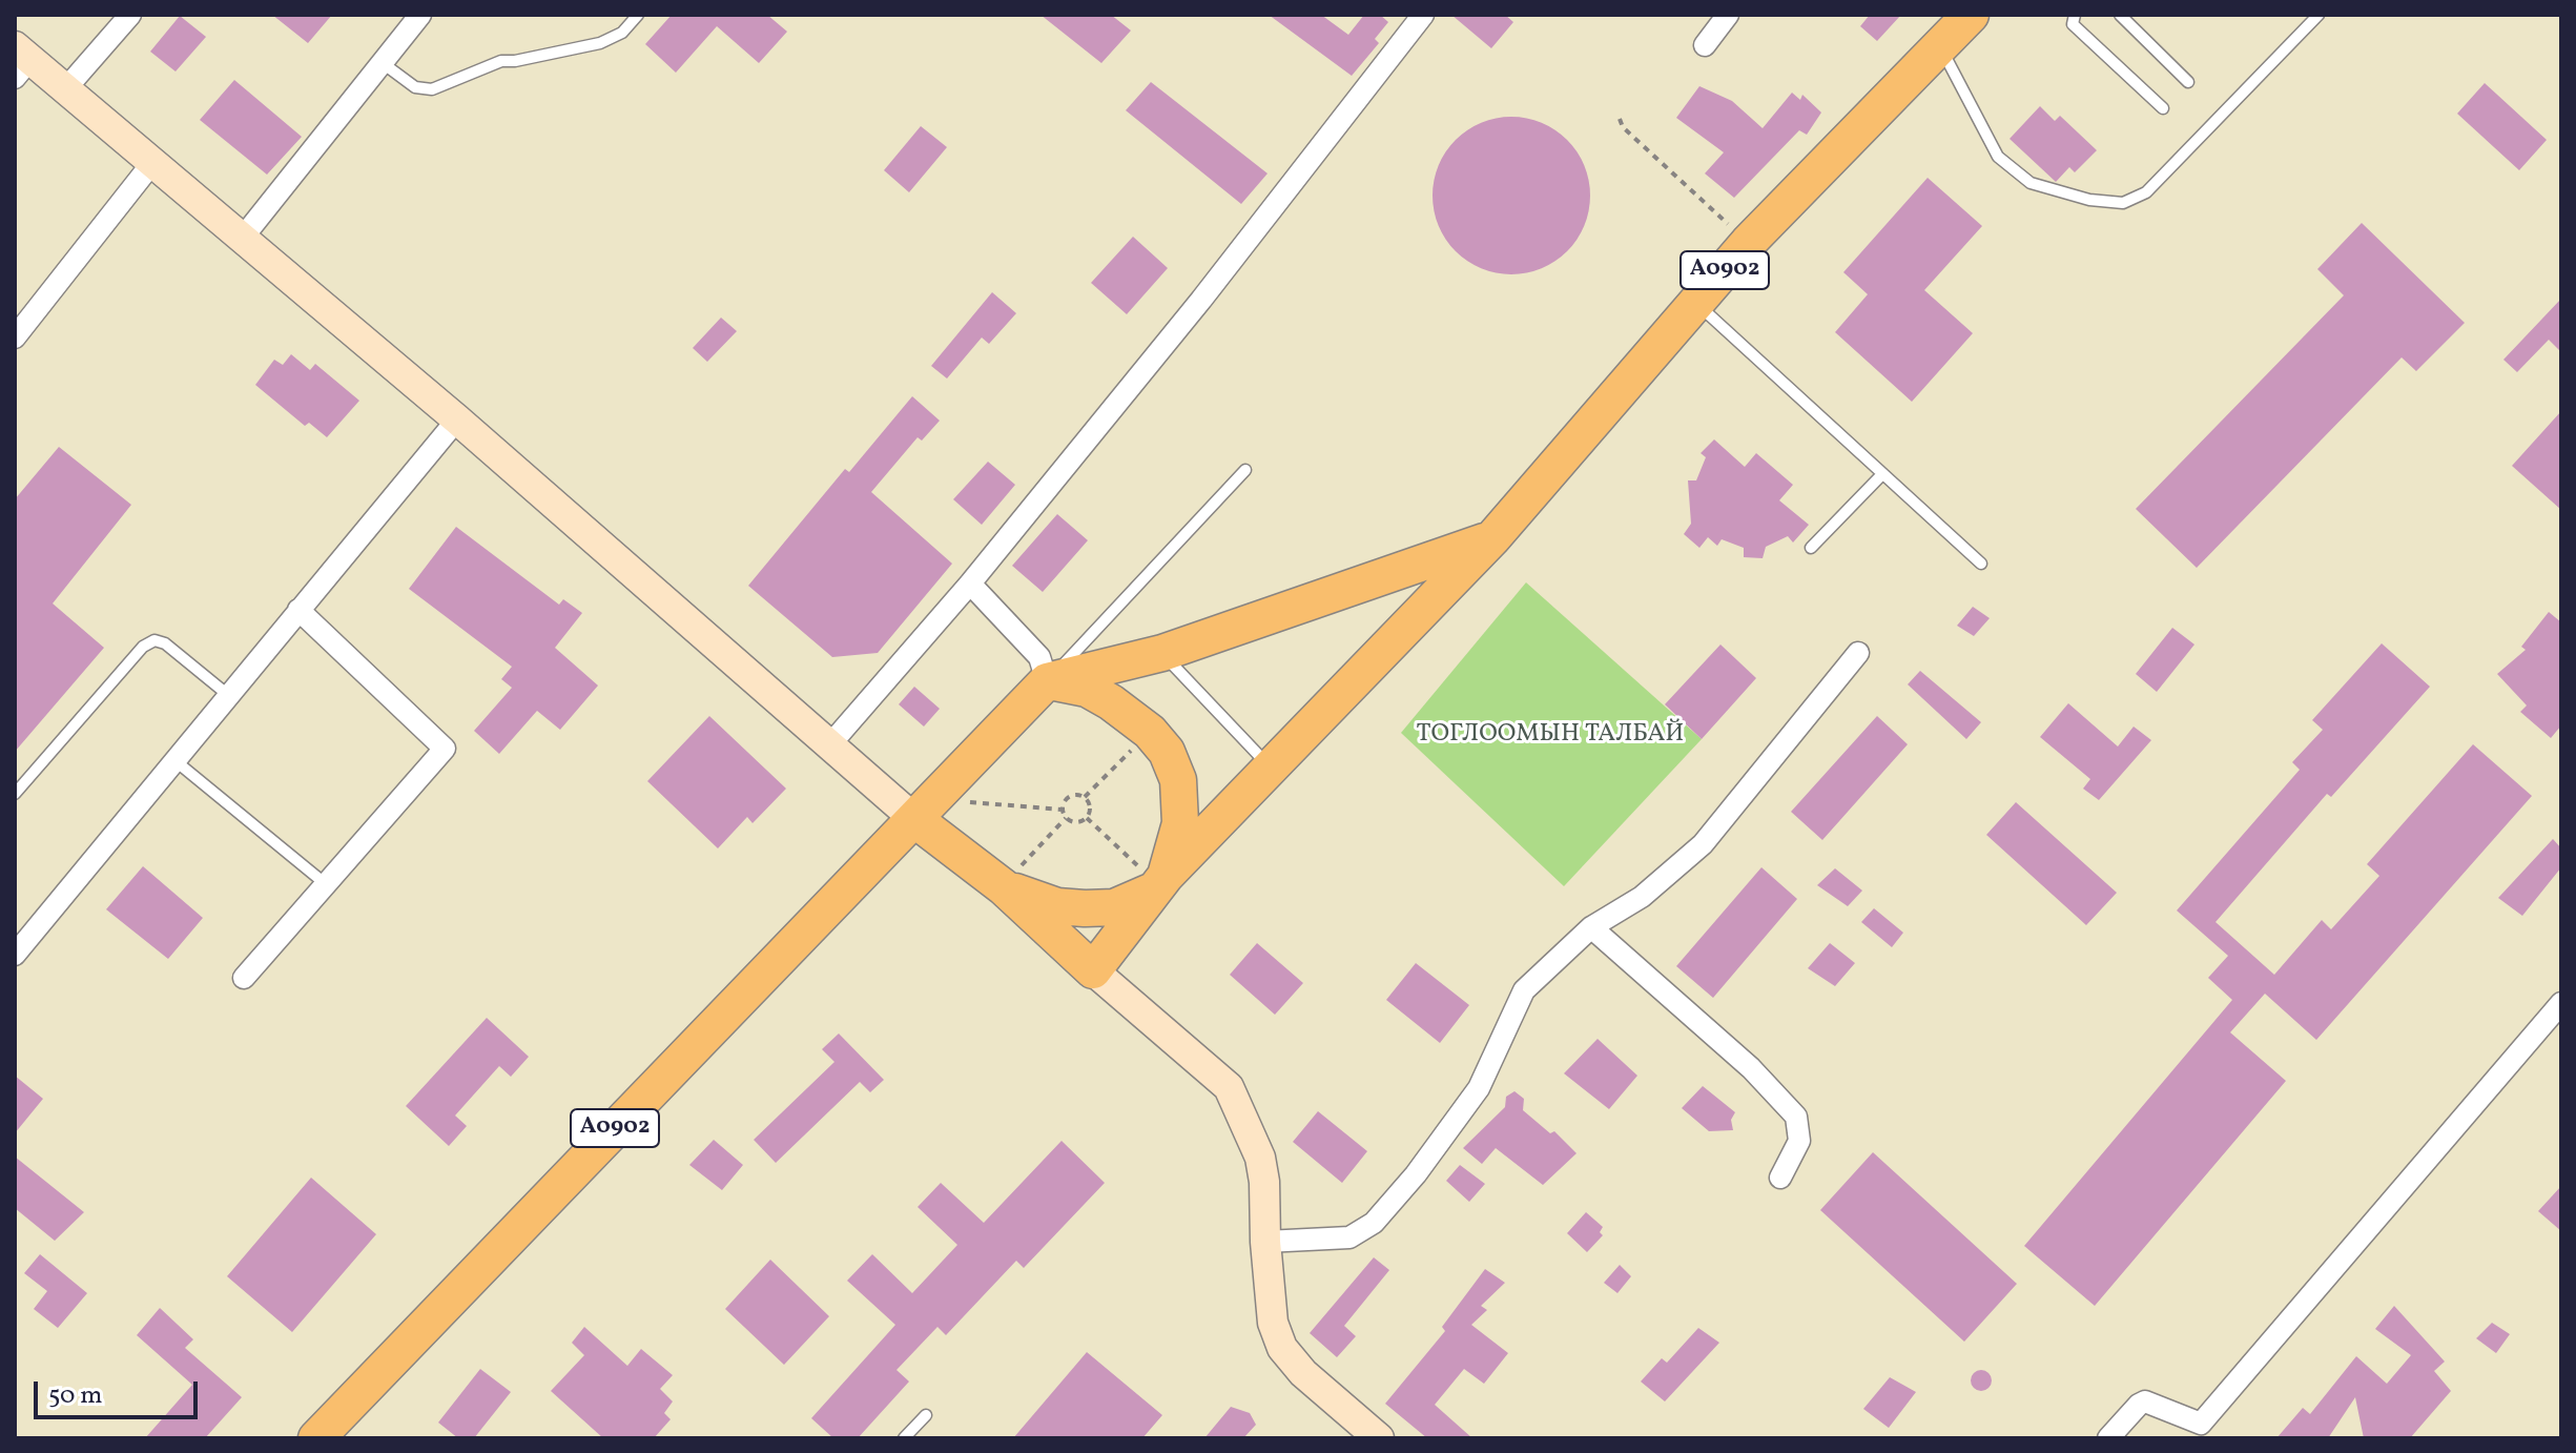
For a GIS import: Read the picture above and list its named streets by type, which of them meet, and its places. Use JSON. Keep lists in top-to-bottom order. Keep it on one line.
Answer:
{"streets":{"highway":["A0902"]},"parks":["ТОГЛООМЫН ТАЛБАЙ"],"scale_bar":"50 m"}
